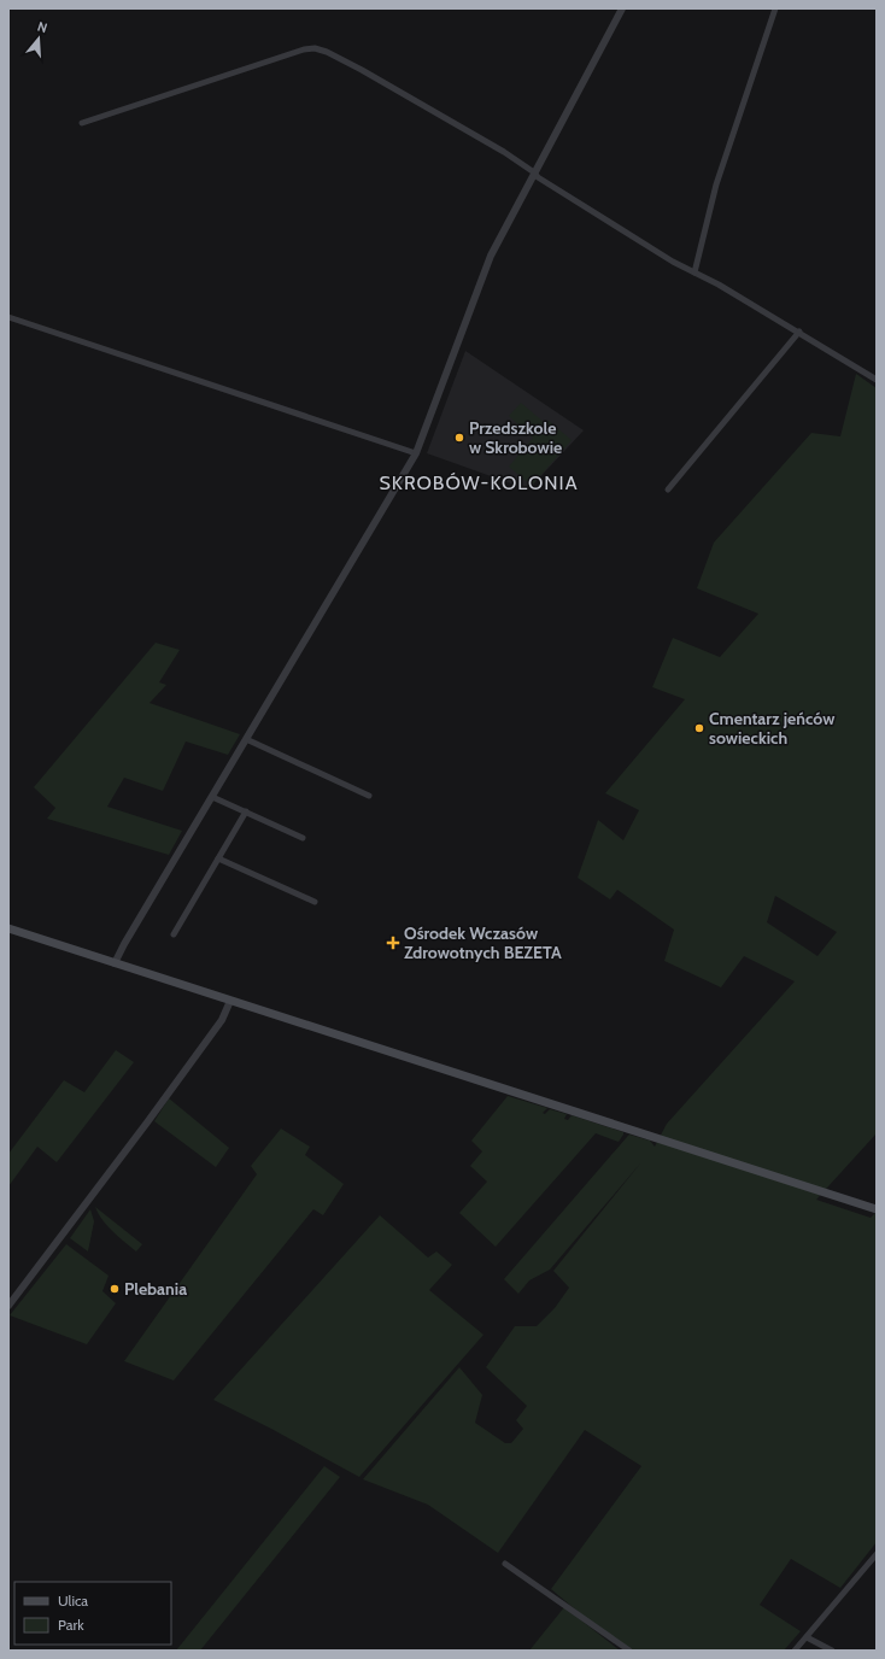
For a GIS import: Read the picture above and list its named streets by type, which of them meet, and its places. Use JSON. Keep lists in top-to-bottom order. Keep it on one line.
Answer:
{"districts":["SKROBÓW-KOLONIA"],"places":{"other":["Przedszkole w Skrobowie","Cmentarz jeńców sowieckich","Plebania"],"health":["Ośrodek Wczasów Zdrowotnych BEZETA"]},"legend":["Ulica","Park"],"north":"top"}
